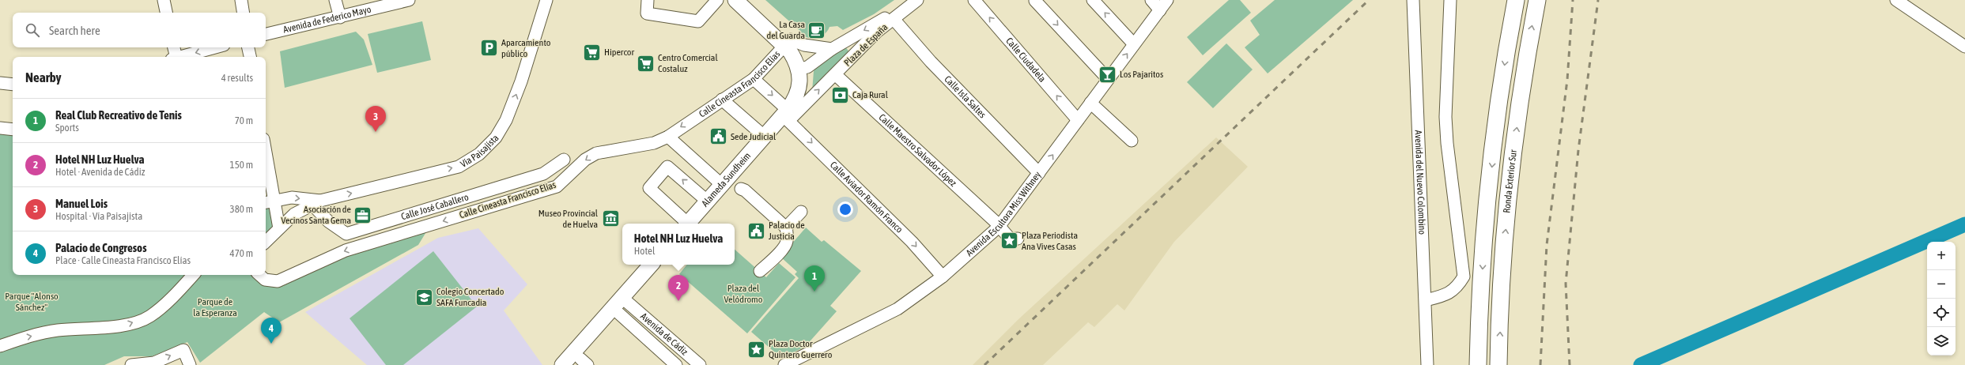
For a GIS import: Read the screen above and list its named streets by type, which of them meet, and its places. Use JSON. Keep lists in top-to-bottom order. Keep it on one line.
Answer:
{"streets":{"highway":["Ronda Exterior Sur"],"main road":["Alameda Sundheim"],"street":["Avenida de Federico Mayo","Plaza de España","Calle Ciudadela","Calle Cineasta Francisco Elías","Calle Isla Saltes","Vía Paisajista","Calle Maestro Salvador López","Avenida del Nuevo Colombino","Calle Aviador Ramón Franco","Calle José Caballero","Avenida Escultora Miss Withney","Avenida de Cádiz"]},"crossings":[["Plaza de España","Calle Isla Saltes"],["Plaza de España","Calle Maestro Salvador López"],["Plaza de España","Alameda Sundheim"],["Plaza de España","Calle Aviador Ramón Franco"],["Calle Ciudadela","Avenida Escultora Miss Withney"],["Calle Cineasta Francisco Elías","Calle Aviador Ramón Franco"],["Calle Isla Saltes","Avenida Escultora Miss Withney"],["Vía Paisajista","Calle José Caballero"],["Calle Maestro Salvador López","Avenida Escultora Miss Withney"],["Alameda Sundheim","Calle Aviador Ramón Franco"],["Calle Aviador Ramón Franco","Avenida Escultora Miss Withney"]],"one_way":["Calle Cineasta Francisco Elías","Vía Paisajista"],"parks":["Plaza del Velódromo","Parque \"Alonso Sánchez\"","Parque de la Esperanza"],"places":{"cafe":["La Casa del Guarda"],"parking":["Aparcamiento público"],"supermarket":["Hipercor","Centro Comercial Costaluz"],"bar":["Los Pajaritos"],"bank":["Caja Rural"],"public building":["Sede Judicial","Palacio de Justicia"],"office":["Asociación de Vecinos Santa Gema"],"museum":["Museo Provincial de Huelva"],"place":["Plaza Periodista Ana Vives Casas","Plaza Doctor Quintero Guerrero"],"school or university":["Colegio Concertado SAFA Funcadia"]},"page":{"search":"Search here","heading":["Nearby","4 results"],"list":[{"mark":"1","name":"Real Club Recreativo de Tenis","note":"Sports","value":"70 m"},{"mark":"2","name":"Hotel NH Luz Huelva","note":"Hotel · Avenida de Cádiz","value":"150 m"},{"mark":"3","name":"Manuel Lois","note":"Hospital · Vía Paisajista","value":"380 m"},{"mark":"4","name":"Palacio de Congresos","note":"Place · Calle Cineasta Francisco Elías","value":"470 m"}],"pins":["3","1","2","4"],"popup":["Hotel NH Luz Huelva","Hotel"],"map_buttons":["+","−"]}}
